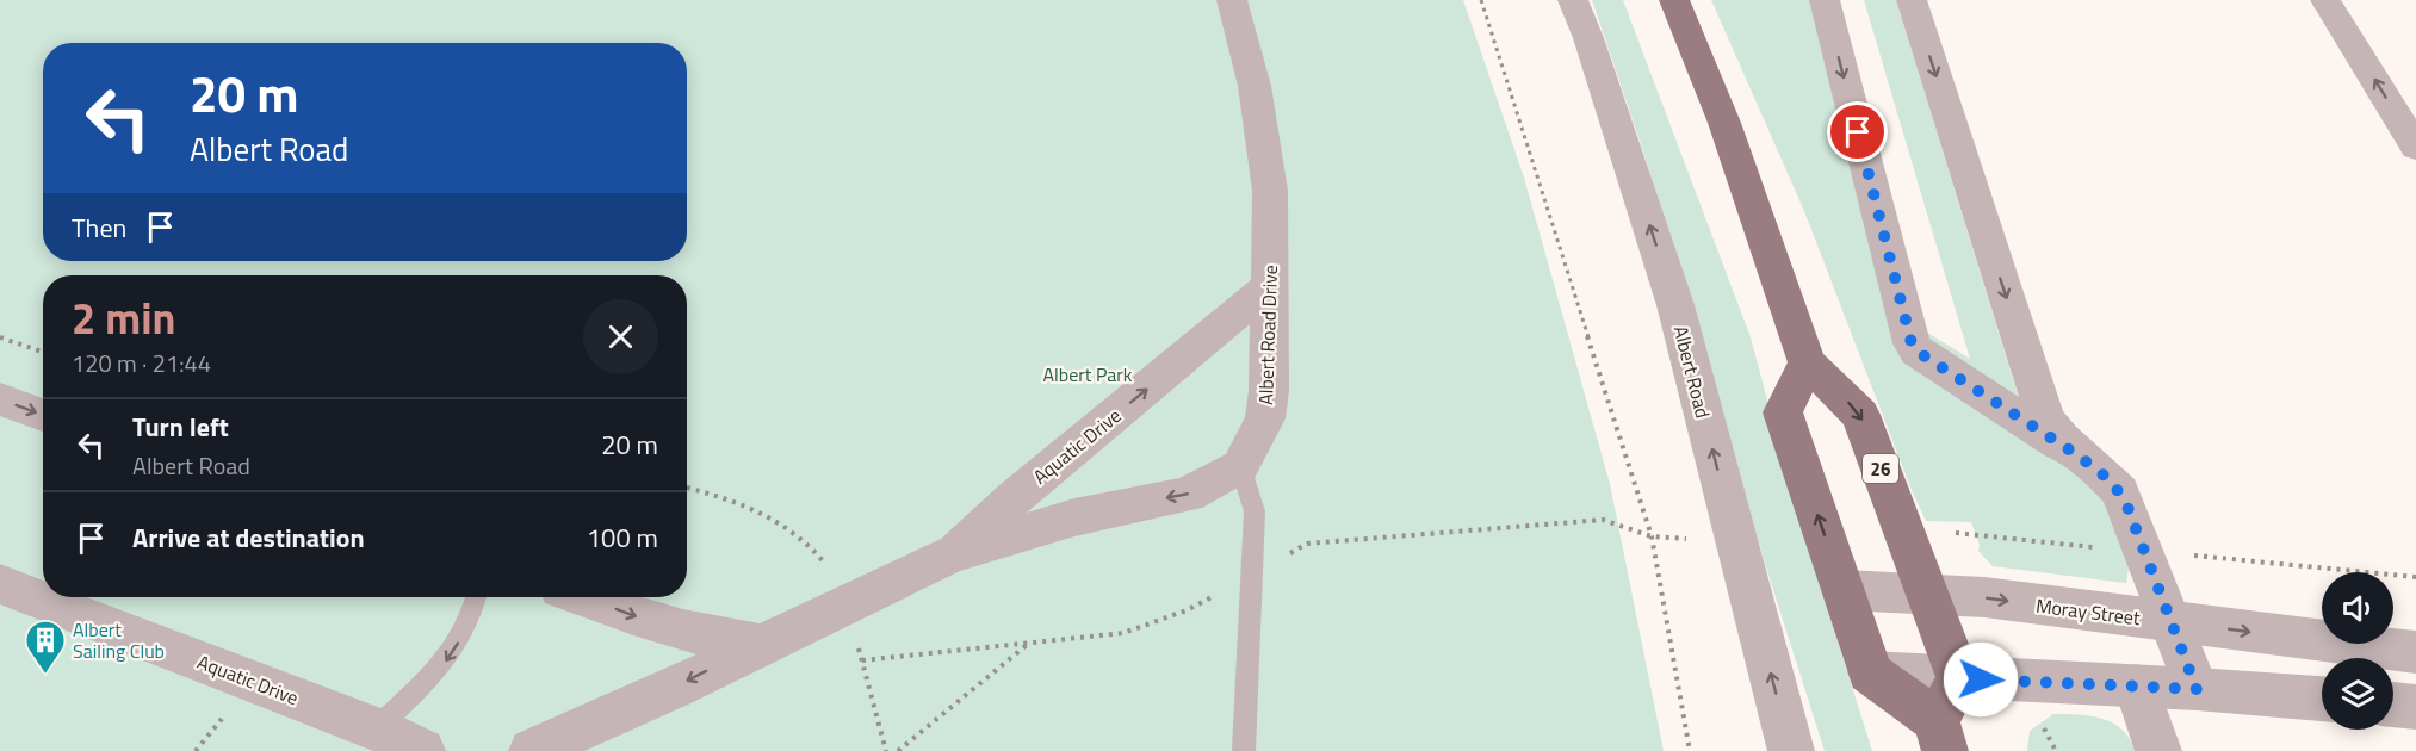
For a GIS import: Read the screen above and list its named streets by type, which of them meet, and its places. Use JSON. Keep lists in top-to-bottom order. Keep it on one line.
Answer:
{"streets":{"main road":["26"],"street":["Albert Road Drive","Albert Road","Aquatic Drive","Moray Street"]},"crossings":[["Albert Road Drive","Aquatic Drive"],["26","Moray Street"]],"parks":["Albert Park"],"places":{"building":["Albert Sailing Club"]},"page":{"turn":["20 m","Albert Road"],"then":"Then","heading":["2 min","120 m · 21:44"],"list":[{"name":"Turn left","note":"Albert Road","value":"20 m"},{"name":"Arrive at destination","value":"100 m"}]}}
